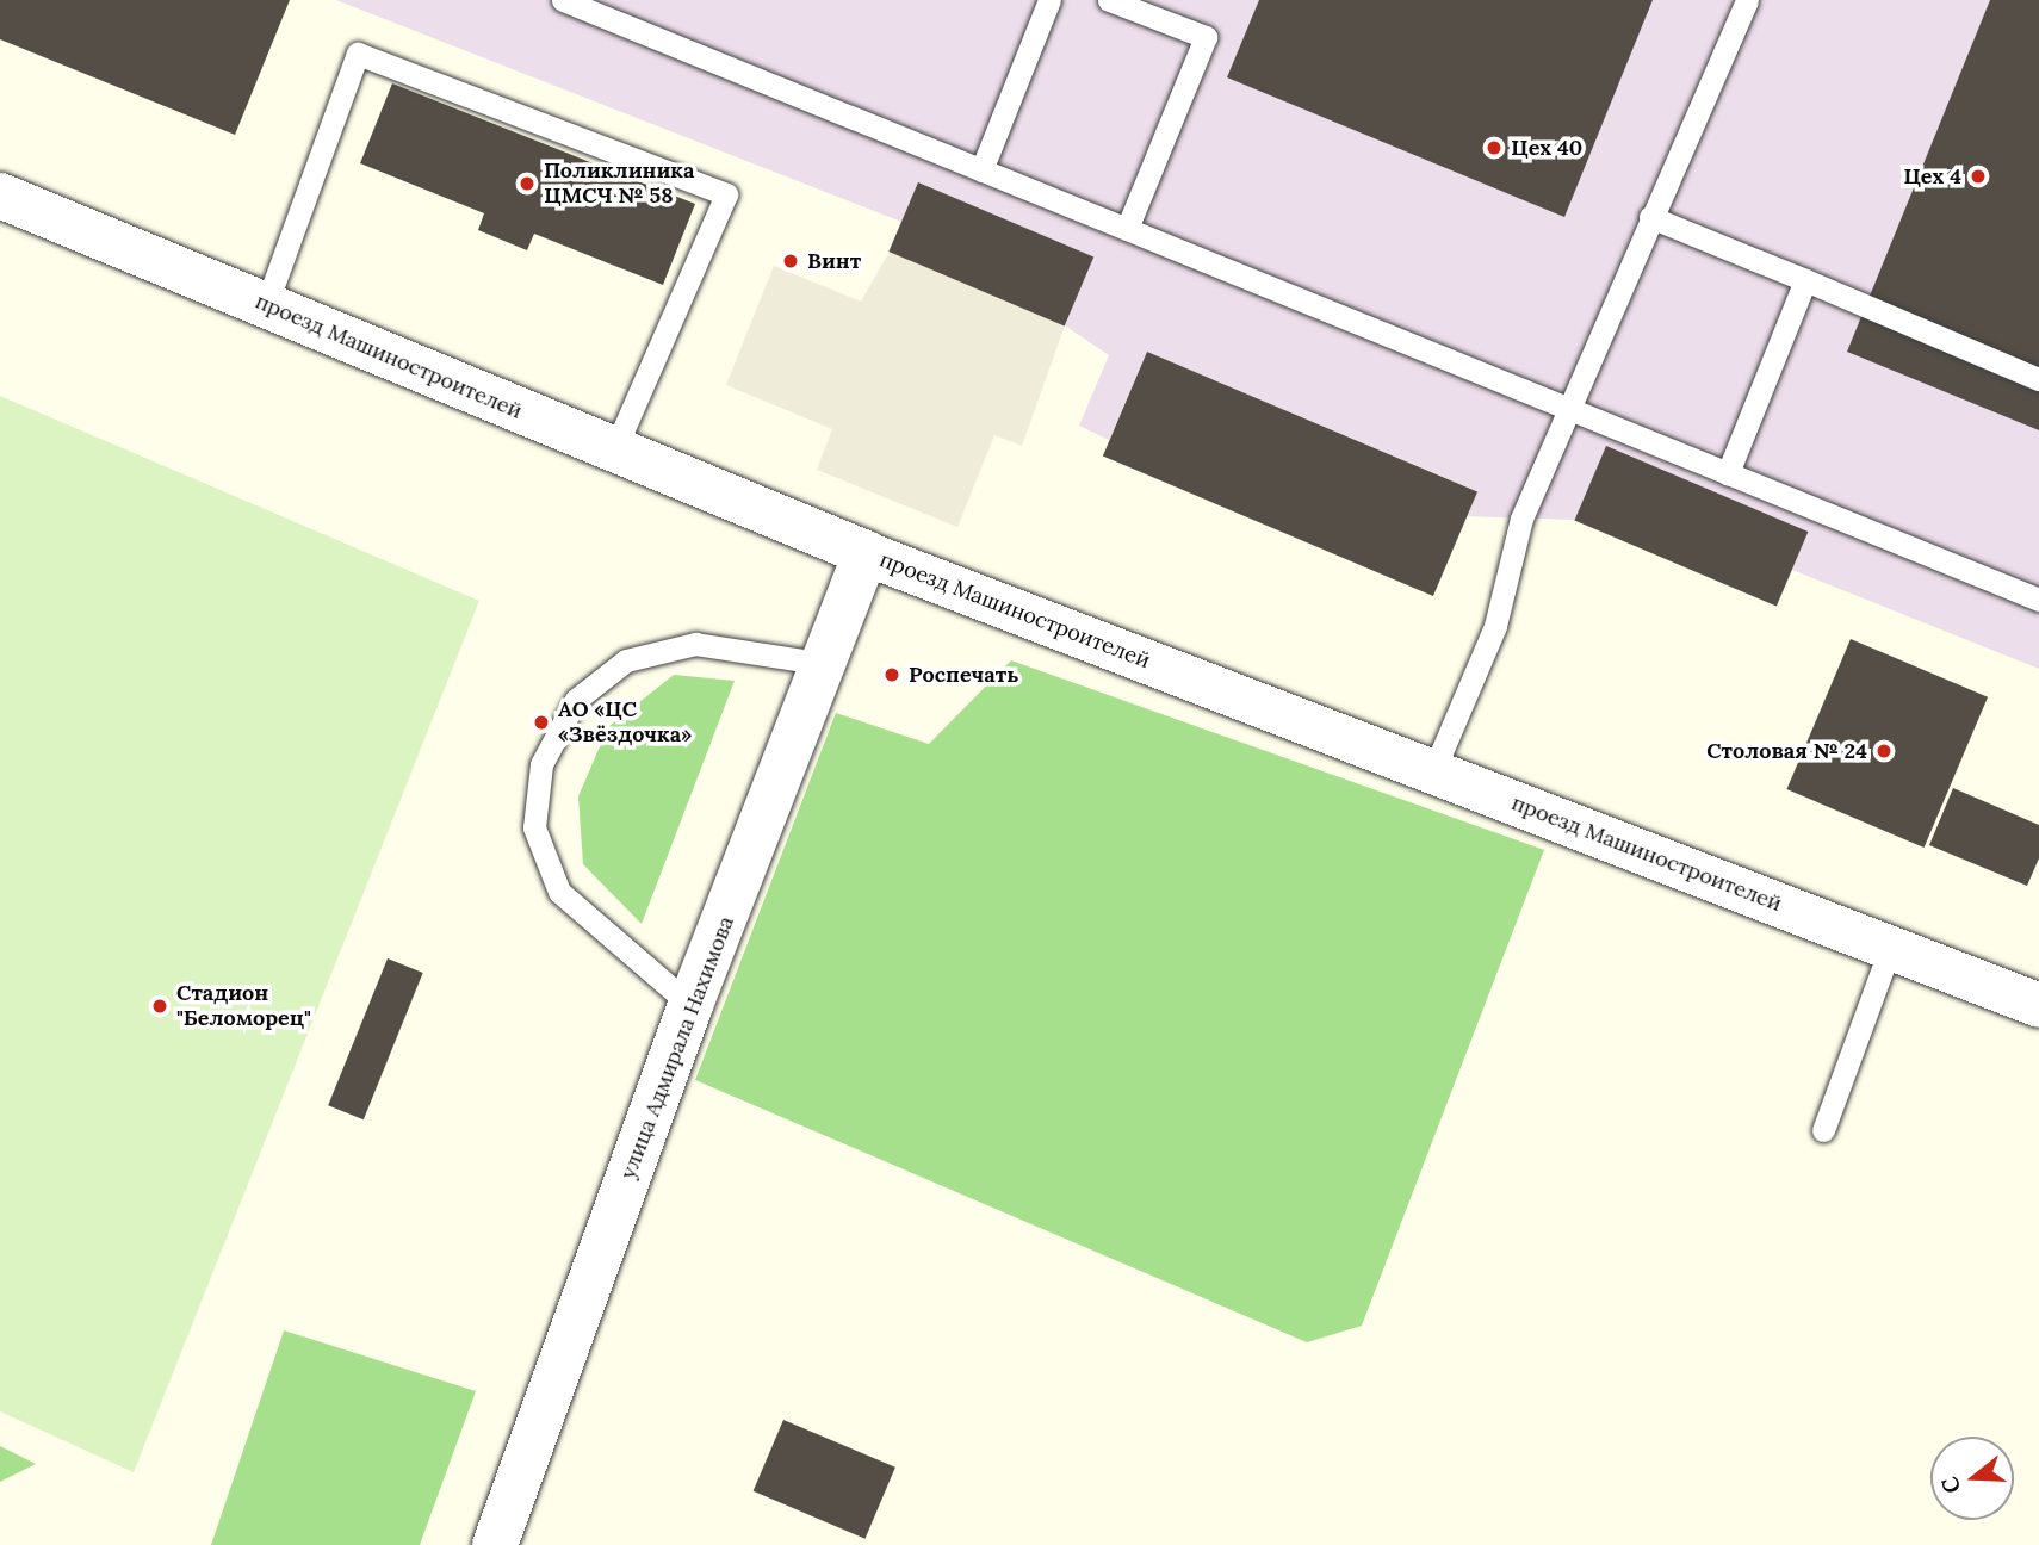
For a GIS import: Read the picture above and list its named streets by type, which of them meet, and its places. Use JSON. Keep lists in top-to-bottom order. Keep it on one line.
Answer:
{"streets":{"street":["проезд Машиностроителей","улица Адмирала Нахимова"]},"crossings":[["проезд Машиностроителей","улица Адмирала Нахимова"]],"places":["Цех 40","Цех 4","Поликлиника ЦМСЧ № 58","Винт","Роспечать","АО «ЦС «Звёздочка»","Столовая № 24","Стадион \"Беломорец\""],"north":"left"}
